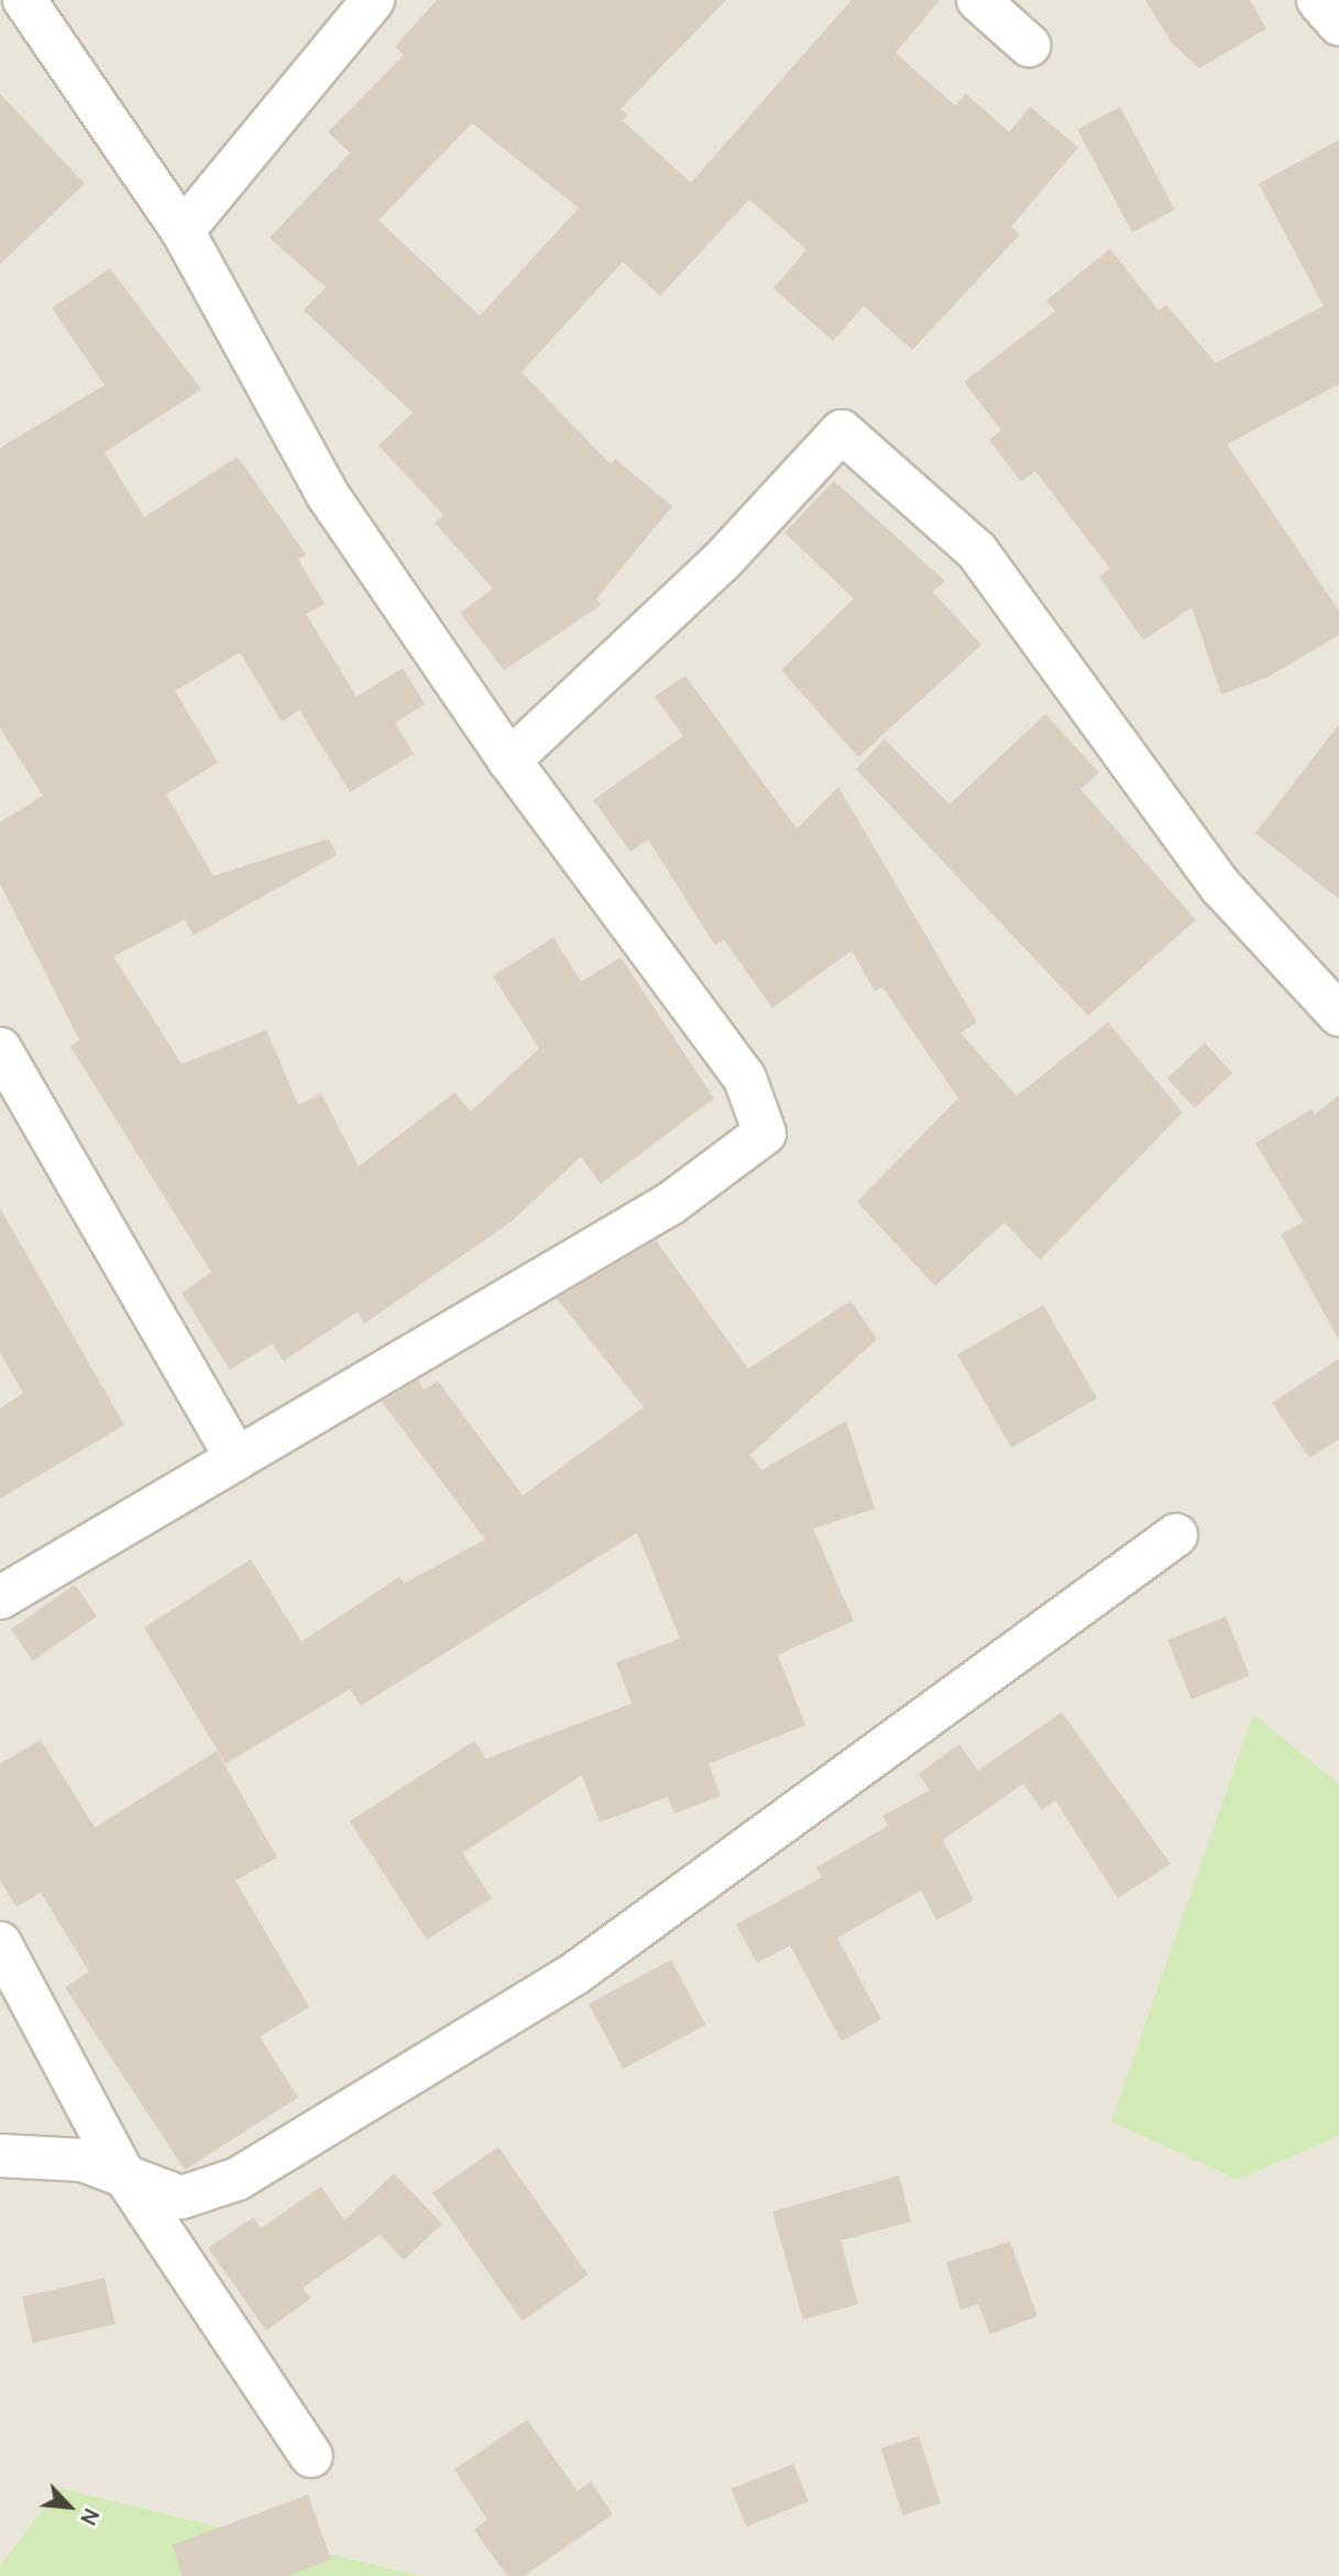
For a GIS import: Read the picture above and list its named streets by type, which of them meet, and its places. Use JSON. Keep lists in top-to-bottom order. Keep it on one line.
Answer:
{"north":"bottom right"}
